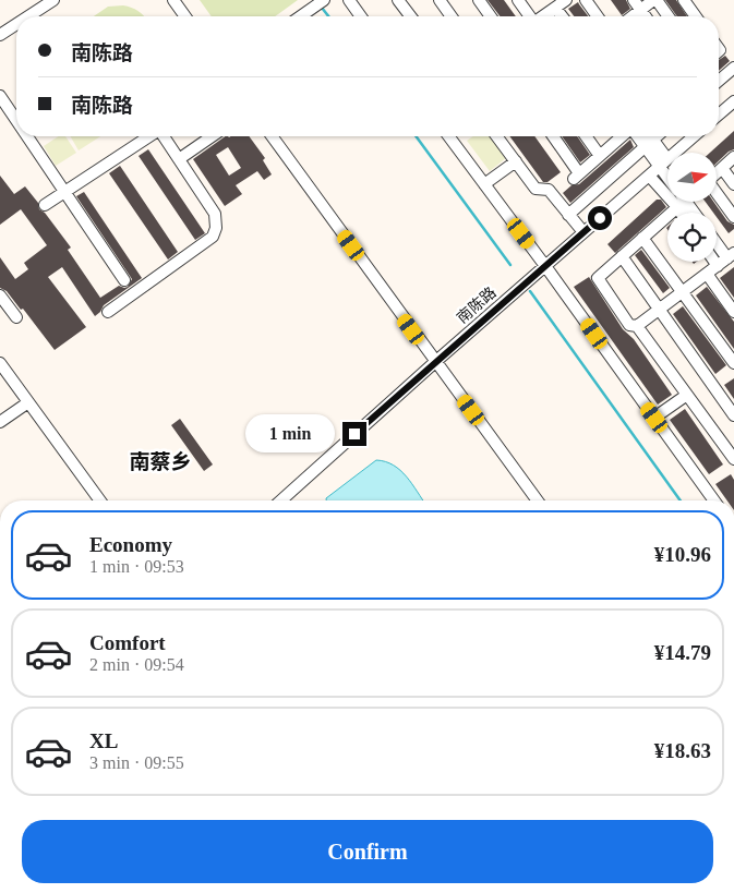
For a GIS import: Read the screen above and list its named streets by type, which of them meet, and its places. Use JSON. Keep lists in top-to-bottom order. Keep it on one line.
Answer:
{"streets":{"street":["南陈路"]},"districts":["南蔡乡"],"north":"right","page":{"banner":["南陈路","南陈路"],"bubble":"1 min","list":[{"name":"Economy","note":"1 min · 09:53","value":"¥10.96"},{"name":"Comfort","note":"2 min · 09:54","value":"¥14.79"},{"name":"XL","note":"3 min · 09:55","value":"¥18.63"}],"buttons":"Confirm"}}
